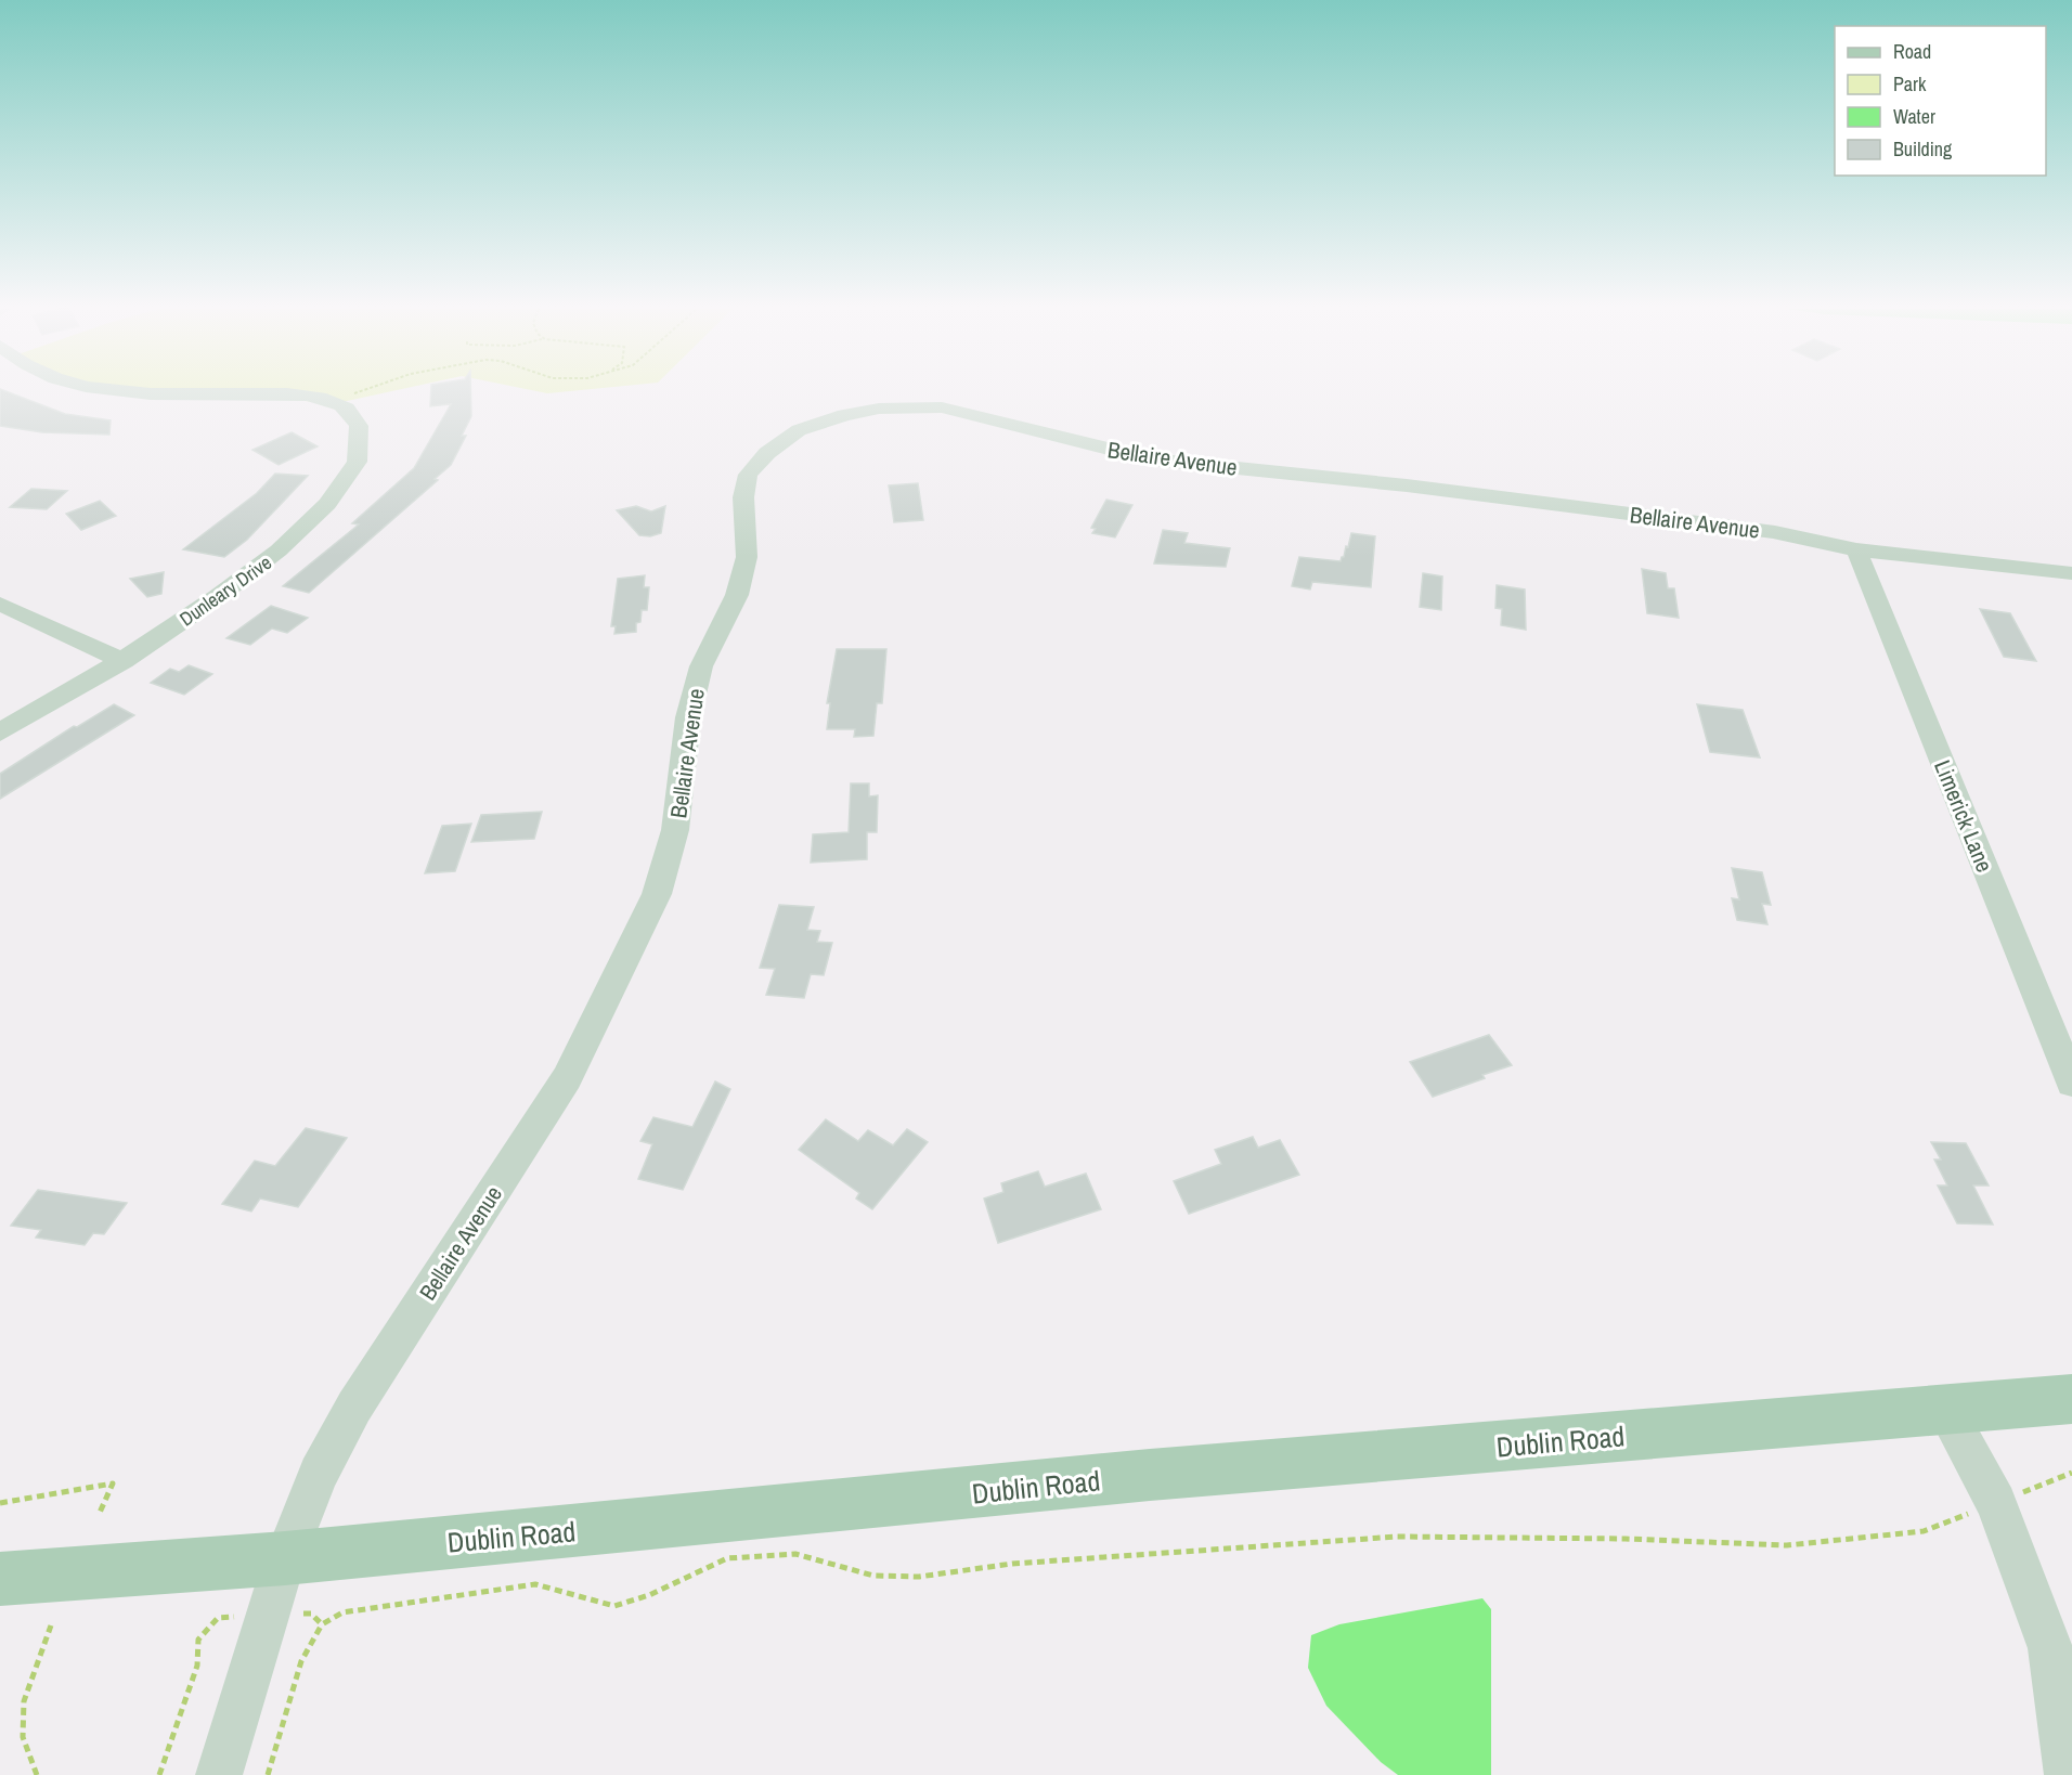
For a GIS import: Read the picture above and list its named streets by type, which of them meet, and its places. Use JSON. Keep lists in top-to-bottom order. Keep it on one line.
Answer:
{"streets":{"main road":["Dublin Road"],"street":["Bellaire Avenue","Dunleary Drive","Limerick Lane"]},"crossings":[["Bellaire Avenue","Limerick Lane"],["Bellaire Avenue","Dublin Road"]],"legend":["Road","Park","Water","Building"]}
